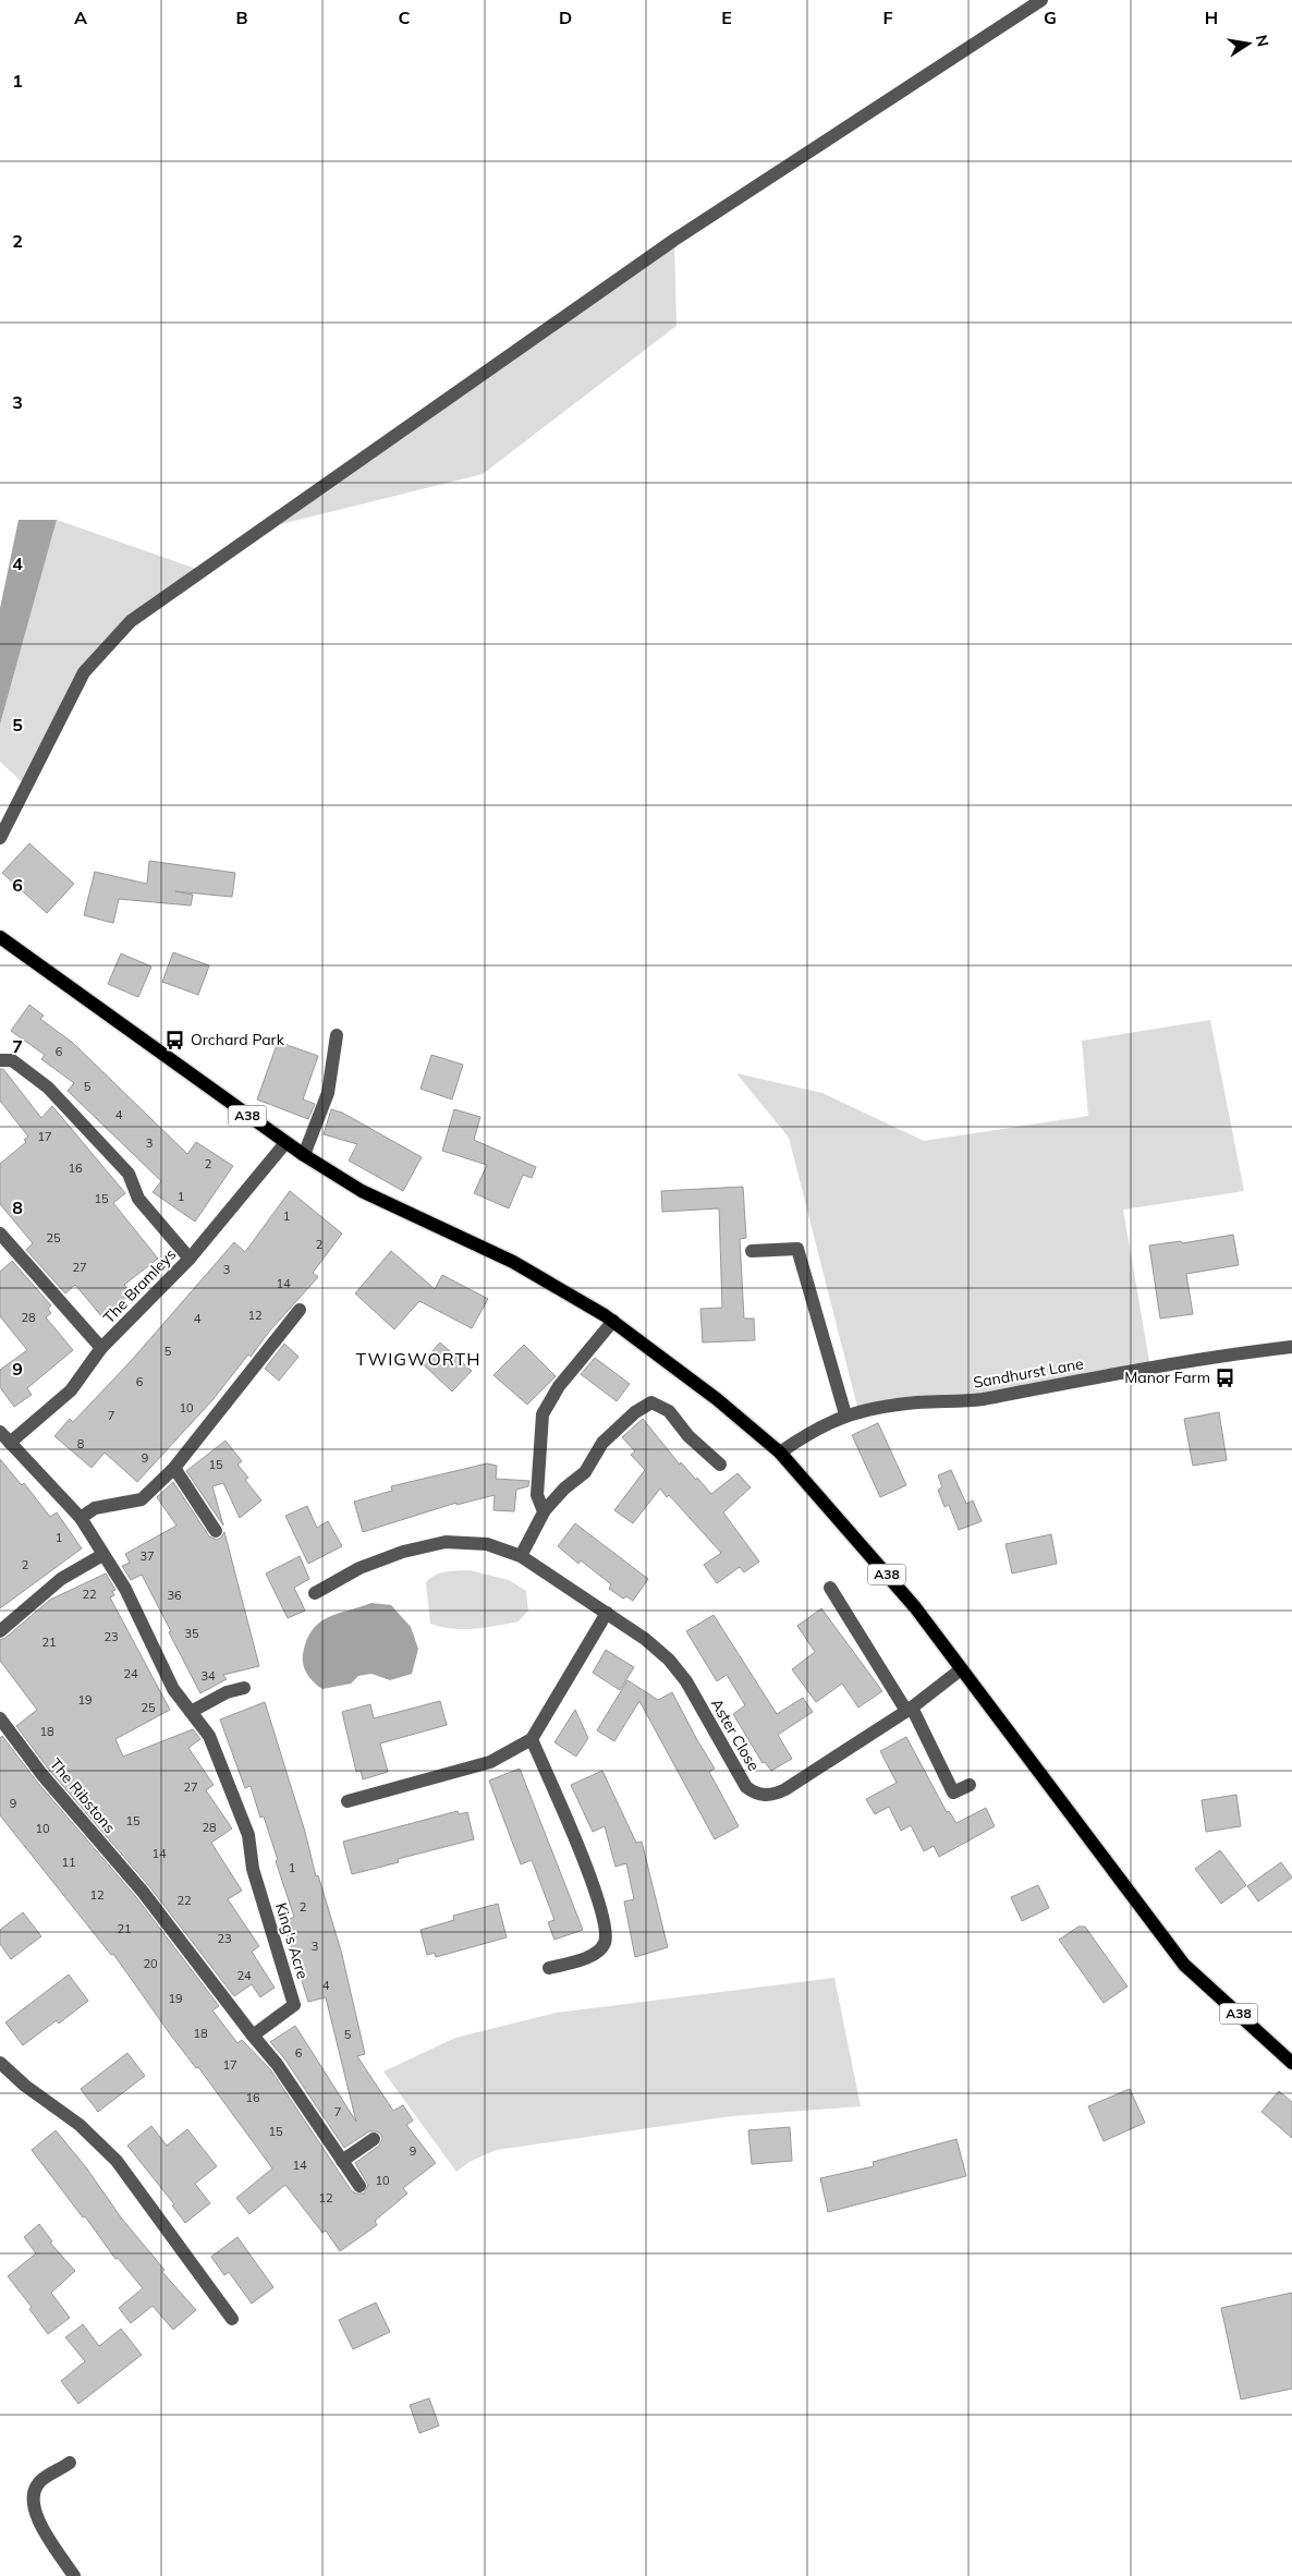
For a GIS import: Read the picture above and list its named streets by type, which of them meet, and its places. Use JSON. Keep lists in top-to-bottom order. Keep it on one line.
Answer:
{"streets":{"main road":["A38"],"street":["The Bramleys","Sandhurst Lane","Aster Close","The Ribstons","King's Acre"]},"crossings":[["A38","The Bramleys"],["A38","Sandhurst Lane"],["A38","Aster Close"],["The Ribstons","King's Acre"]],"districts":["TWIGWORTH"],"places":{"bus stop":["Orchard Park","Manor Farm"]},"house_numbers":["6","5","4","17","3","2","16","1","15","1","25","2","27","3","14","12","28","4","5","6","10","7","8","9","15","1","37","2","22","36","35","23","21","24","34","19","25","18","27","9","15","28","10","14","11","1","12","22","2","21","23","3","20","24","4","19","18","5","6","17","16","7","15","9","14","10","12"],"north":"right","grid":{"columns":["A","B","C","D","E","F","G","H"],"rows":["1","2","3","4","5","6","7","8","9"]}}
